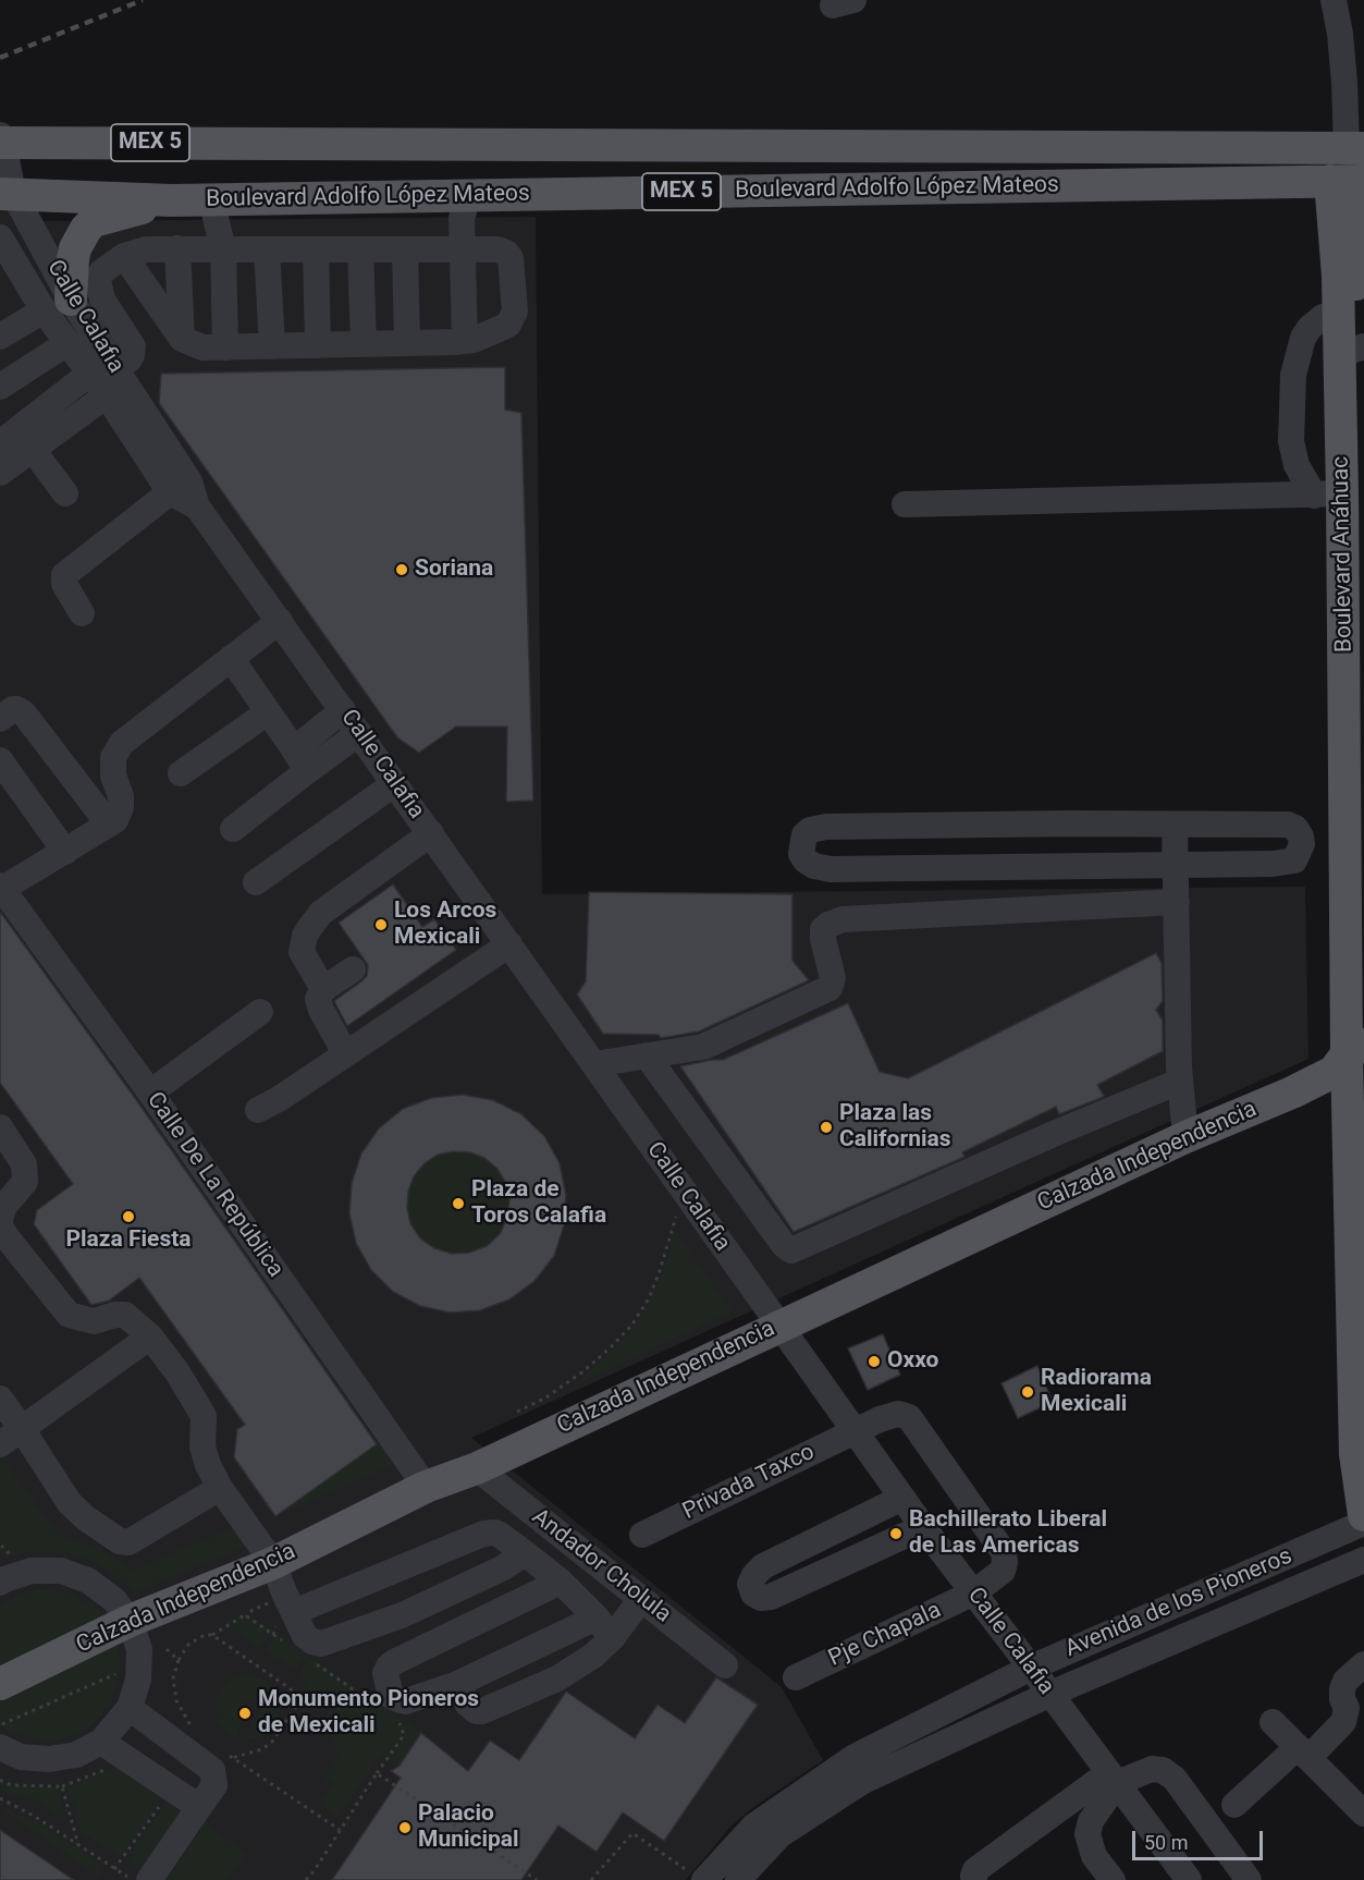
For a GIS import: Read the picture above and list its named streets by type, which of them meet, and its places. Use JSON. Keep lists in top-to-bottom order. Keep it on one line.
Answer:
{"streets":{"main road":["MEX 5","Boulevard Adolfo López Mateos","Boulevard Anáhuac","Calzada Independencia"],"street":["Calle Calafia","Calle De La República","Privada Taxco","Andador Cholula","Avenida de los Pioneros","Pje Chapala"]},"crossings":[["Boulevard Adolfo López Mateos","Calle Calafia"],["Boulevard Adolfo López Mateos","Boulevard Anáhuac"],["Calle Calafia","Calzada Independencia"],["Calle Calafia","Privada Taxco"],["Calle Calafia","Avenida de los Pioneros"],["Calle Calafia","Pje Chapala"],["Boulevard Anáhuac","Calzada Independencia"],["Calzada Independencia","Calle De La República"],["Calzada Independencia","Andador Cholula"],["Privada Taxco","Pje Chapala"]],"places":["Soriana","Los Arcos Mexicali","Plaza las Californias","Plaza de Toros Calafia","Plaza Fiesta","Oxxo","Radiorama Mexicali","Bachillerato Liberal de Las Americas","Monumento Pioneros de Mexicali","Palacio Municipal"],"scale_bar":"50 m"}
